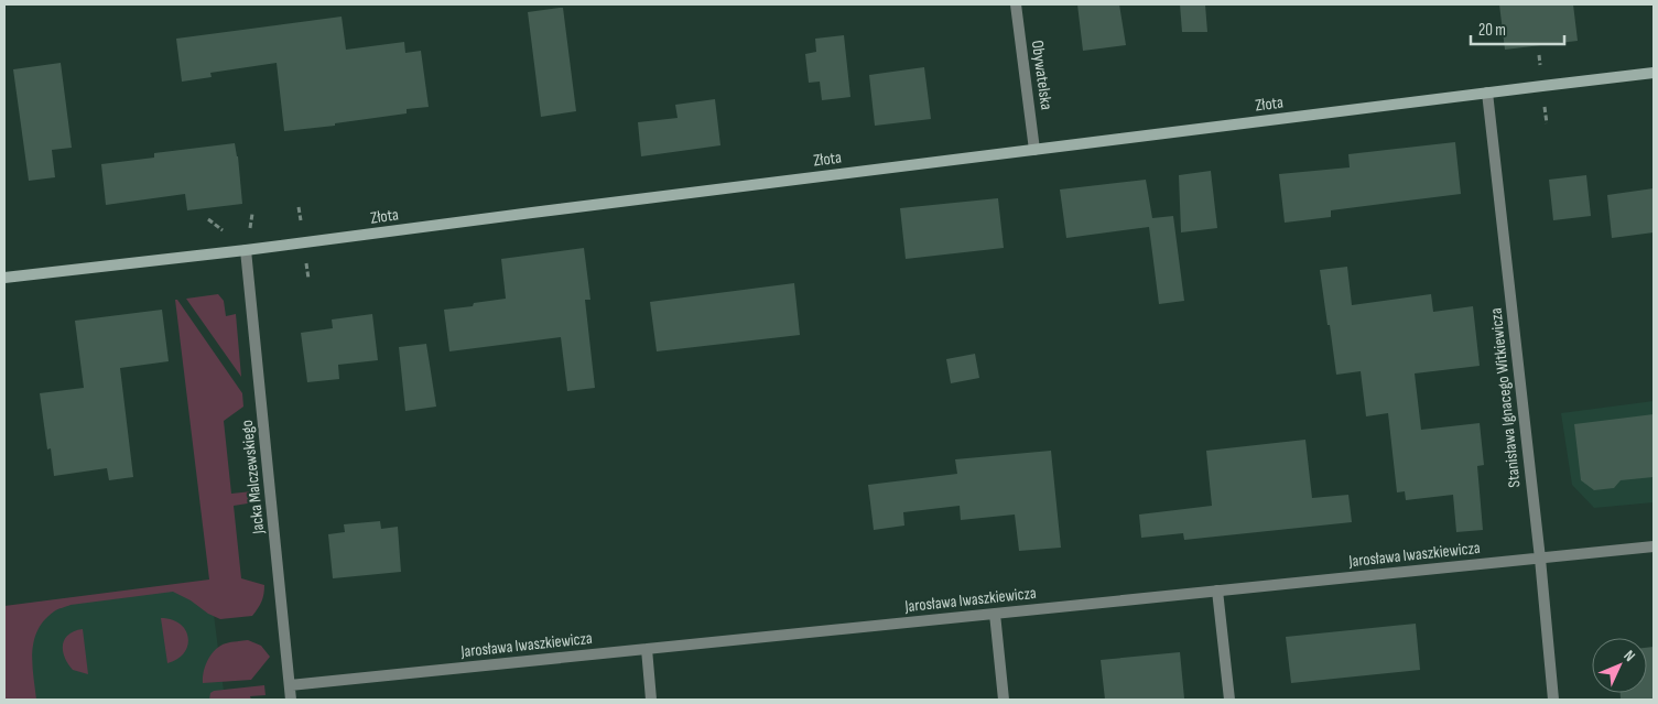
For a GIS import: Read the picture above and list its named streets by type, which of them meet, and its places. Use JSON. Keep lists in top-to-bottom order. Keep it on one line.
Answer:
{"streets":{"street":["Obywatelska","Złota","Stanisława Ignacego Witkiewicza","Jacka Malczewskiego","Jarosława Iwaszkiewicza"]},"crossings":[["Obywatelska","Złota"],["Złota","Stanisława Ignacego Witkiewicza"],["Złota","Jacka Malczewskiego"],["Stanisława Ignacego Witkiewicza","Jarosława Iwaszkiewicza"],["Jacka Malczewskiego","Jarosława Iwaszkiewicza"]],"scale_bar":"20 m","north":"top right"}
